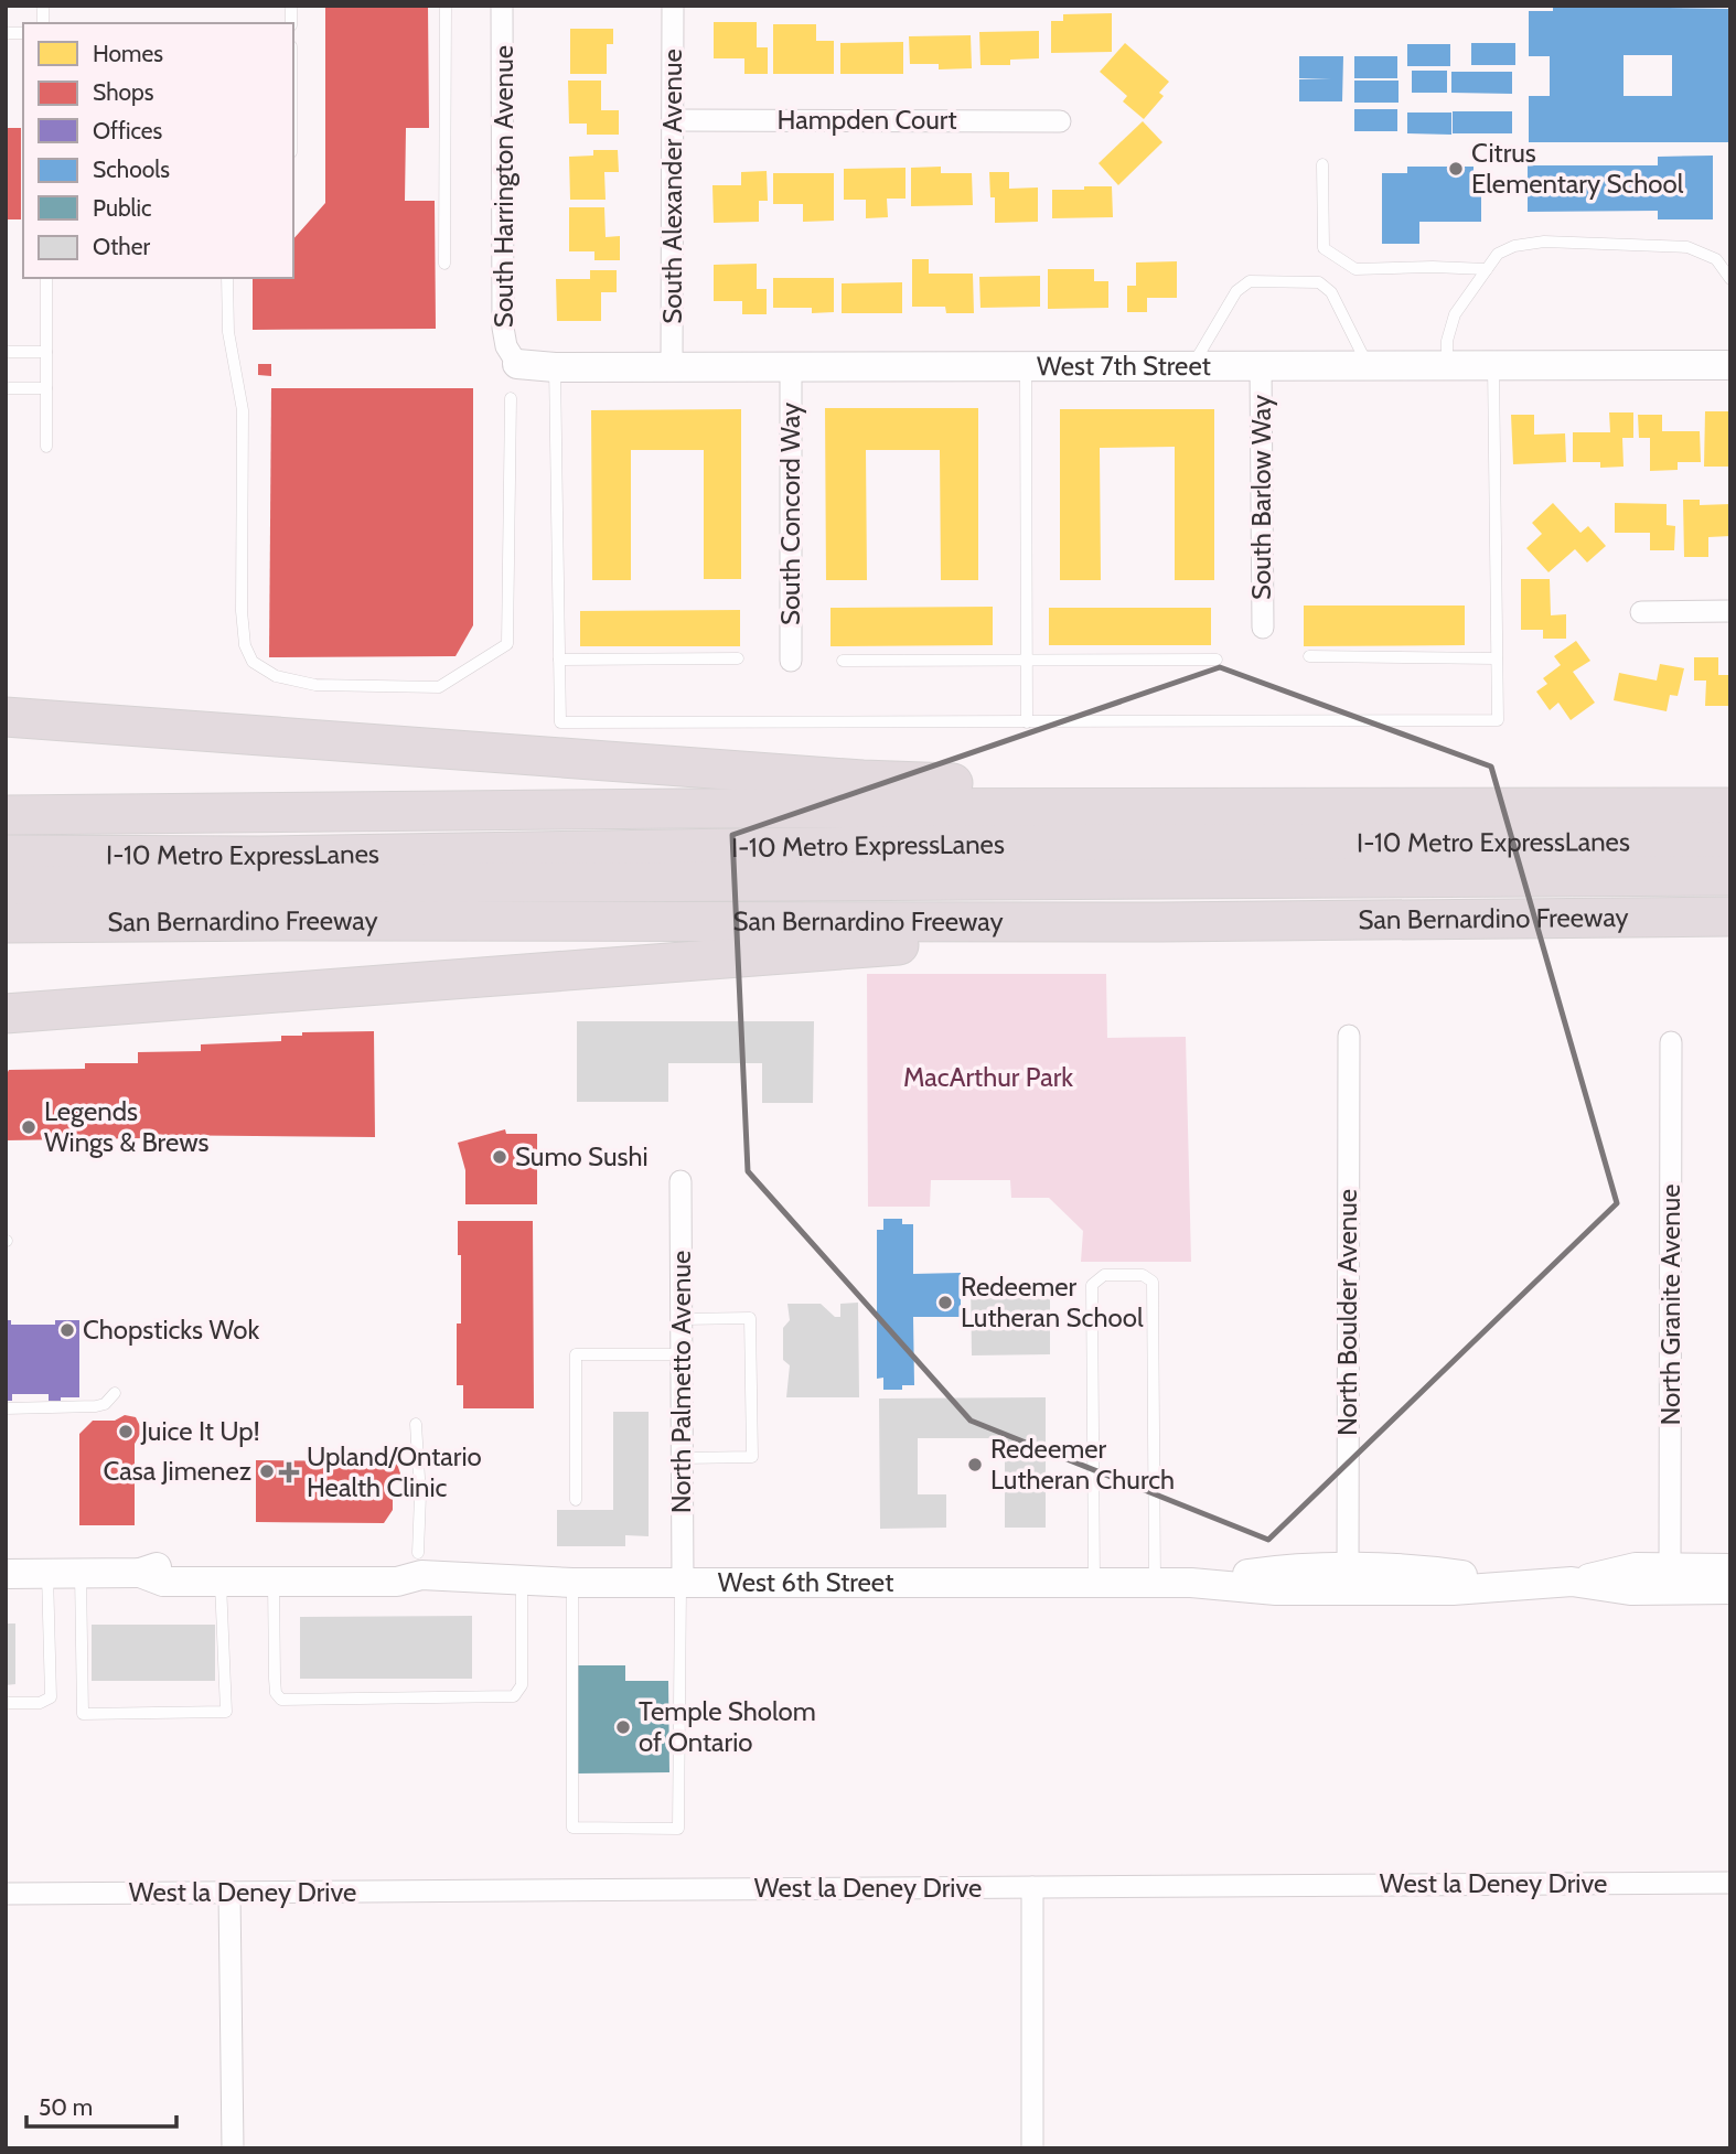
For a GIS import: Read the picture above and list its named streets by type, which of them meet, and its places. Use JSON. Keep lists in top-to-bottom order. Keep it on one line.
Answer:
{"streets":{"highway":["I-10 Metro ExpressLanes","San Bernardino Freeway"],"street":["Hampden Court","South Harrington Avenue","South Alexander Avenue","West 7th Street","South Barlow Way","South Concord Way","North Granite Avenue","North Boulder Avenue","North Palmetto Avenue","West 6th Street","West la Deney Drive"]},"crossings":[["Hampden Court","South Alexander Avenue"],["South Harrington Avenue","West 7th Street"],["South Alexander Avenue","West 7th Street"],["West 7th Street","South Barlow Way"],["West 7th Street","South Concord Way"],["North Granite Avenue","West 6th Street"],["North Boulder Avenue","West 6th Street"],["North Palmetto Avenue","West 6th Street"]],"parks":["MacArthur Park"],"places":{"other":["Citrus Elementary School","Legends Wings & Brews","Sumo Sushi","Redeemer Lutheran School","Chopsticks Wok","Juice It Up!","Redeemer Lutheran Church","Casa Jimenez","Temple Sholom of Ontario"],"health":["Upland/Ontario Health Clinic"]},"legend":["Homes","Shops","Offices","Schools","Public","Other"],"scale_bar":"50 m"}
